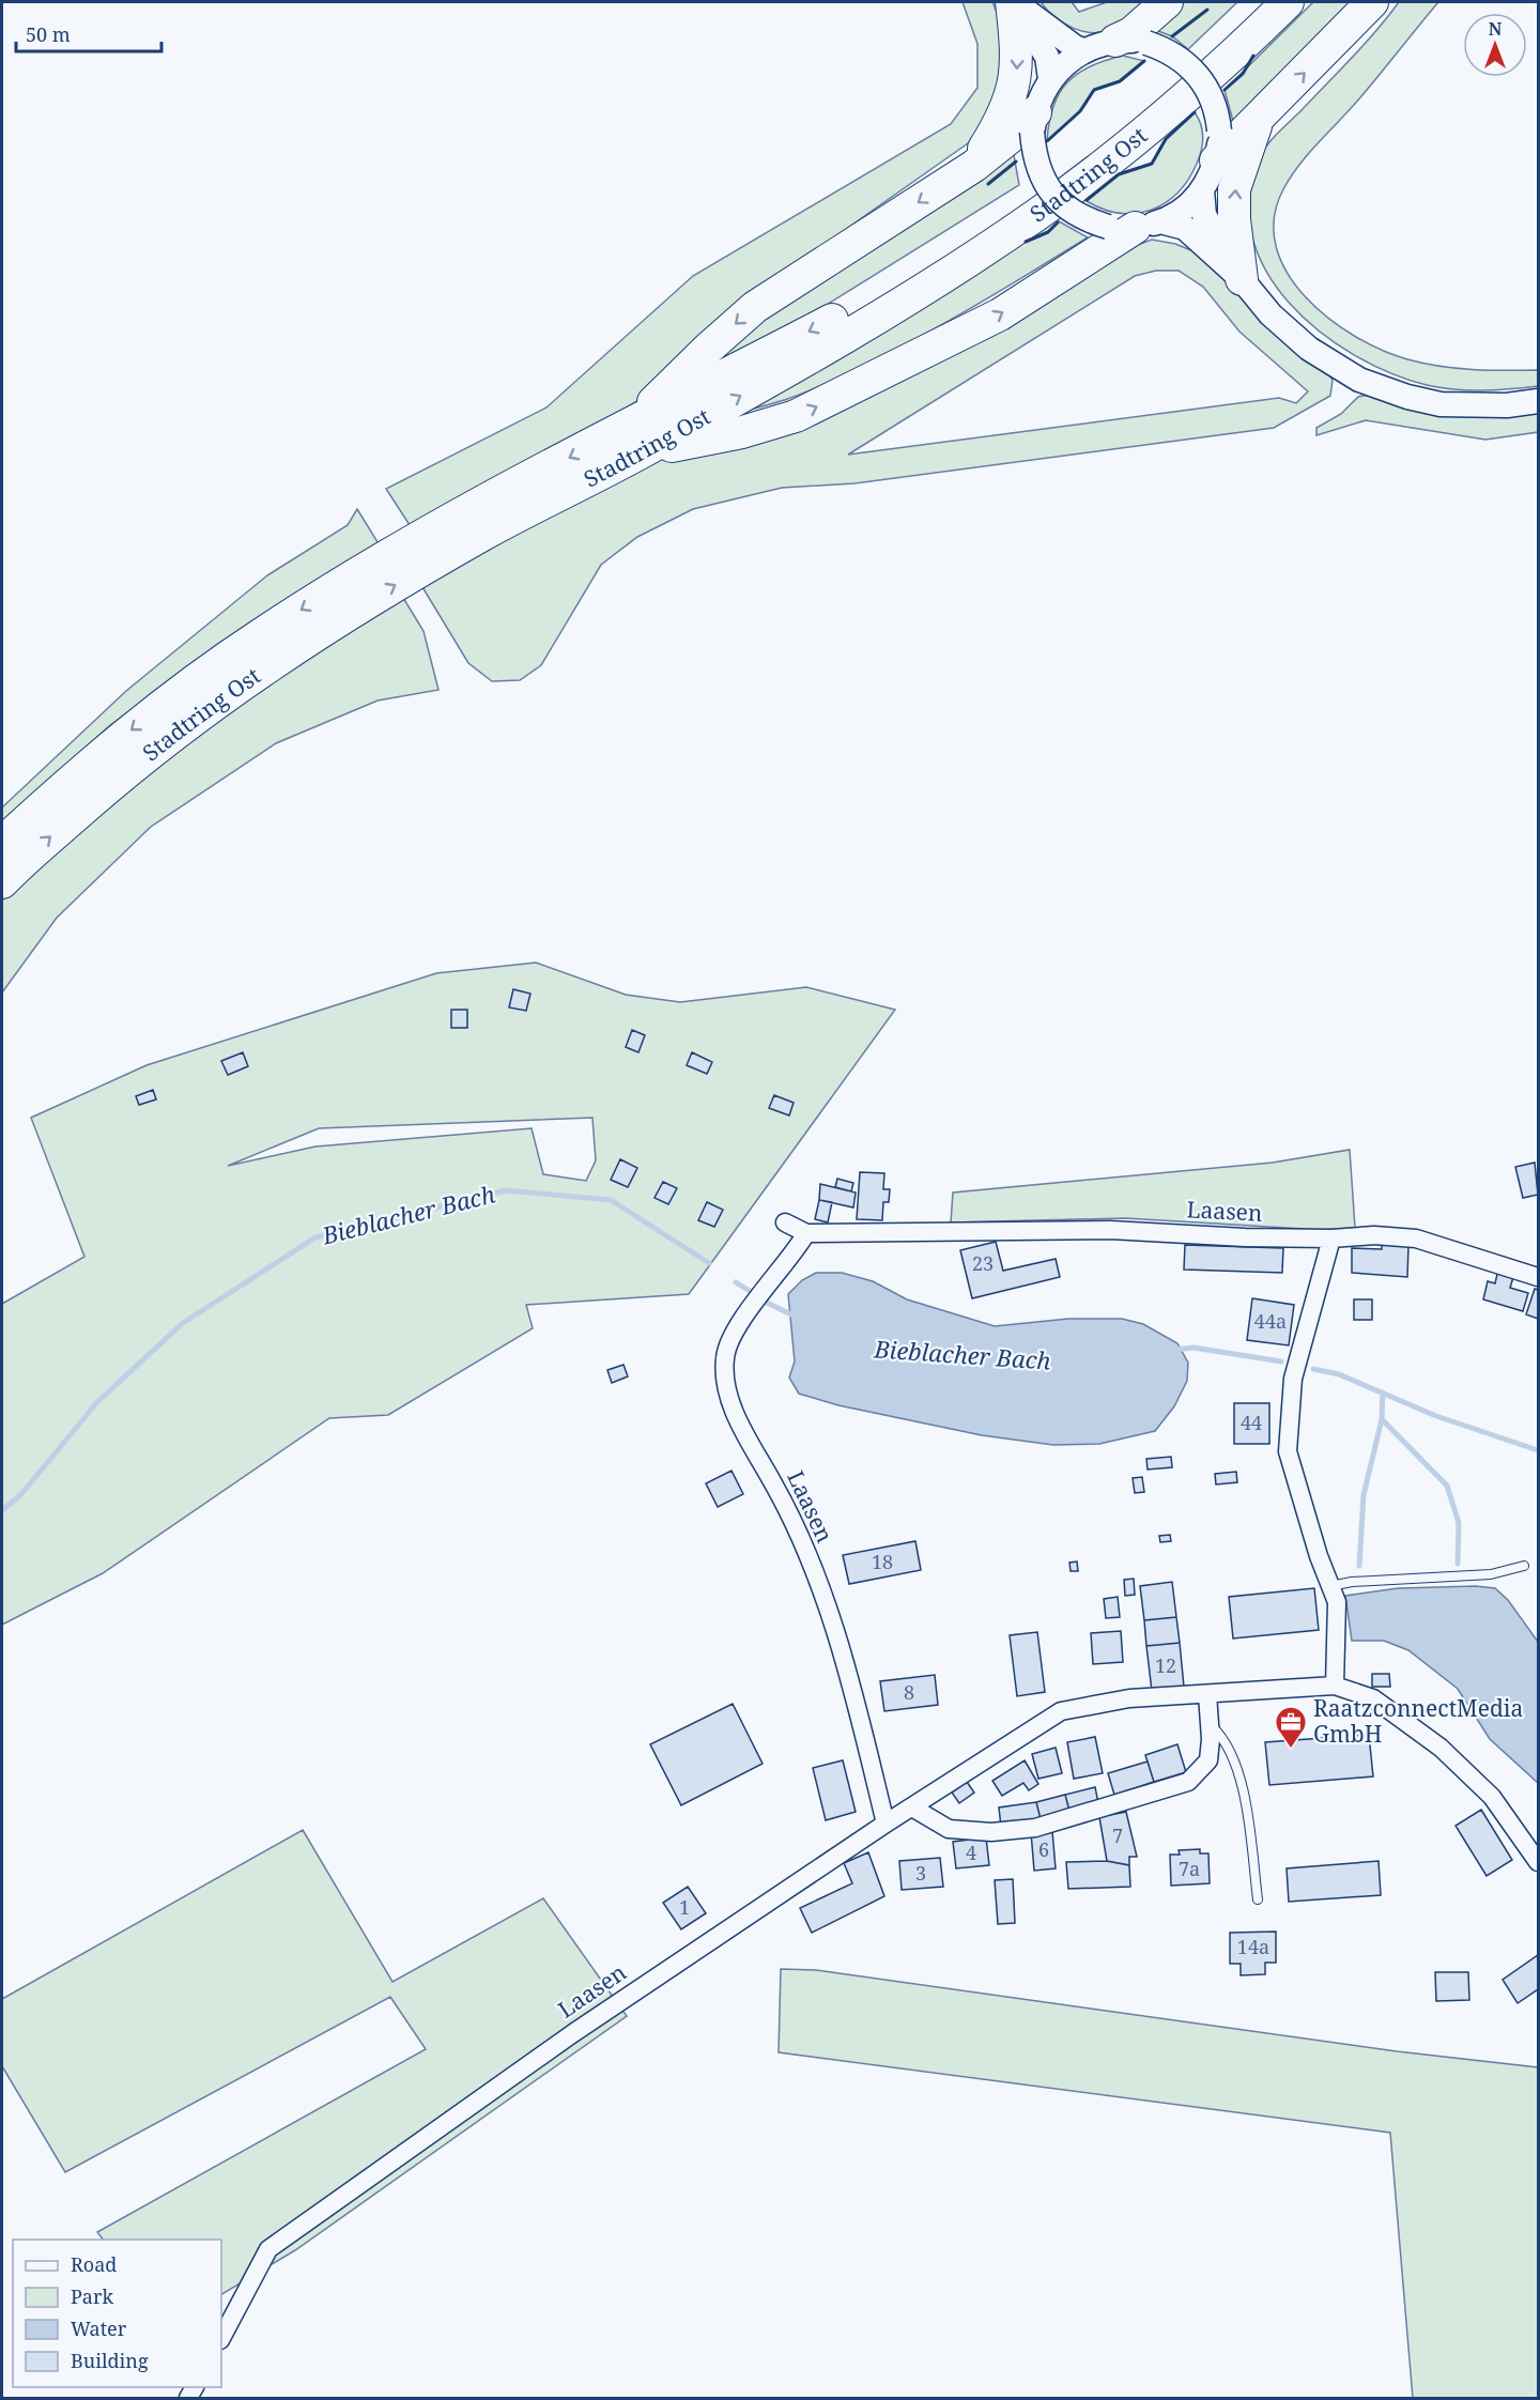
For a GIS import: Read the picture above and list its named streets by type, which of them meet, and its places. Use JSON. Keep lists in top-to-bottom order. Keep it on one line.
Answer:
{"streets":{"highway":["Stadtring Ost"],"street":["Laasen"]},"water":["Bieblacher Bach"],"places":{"office":["RaatzconnectMedia GmbH"]},"house_numbers":["23","44a","44","18","12","8","7","6","4","7a","3","1","14a"],"legend":["Road","Park","Water","Building"],"scale_bar":"50 m","north":"top"}
